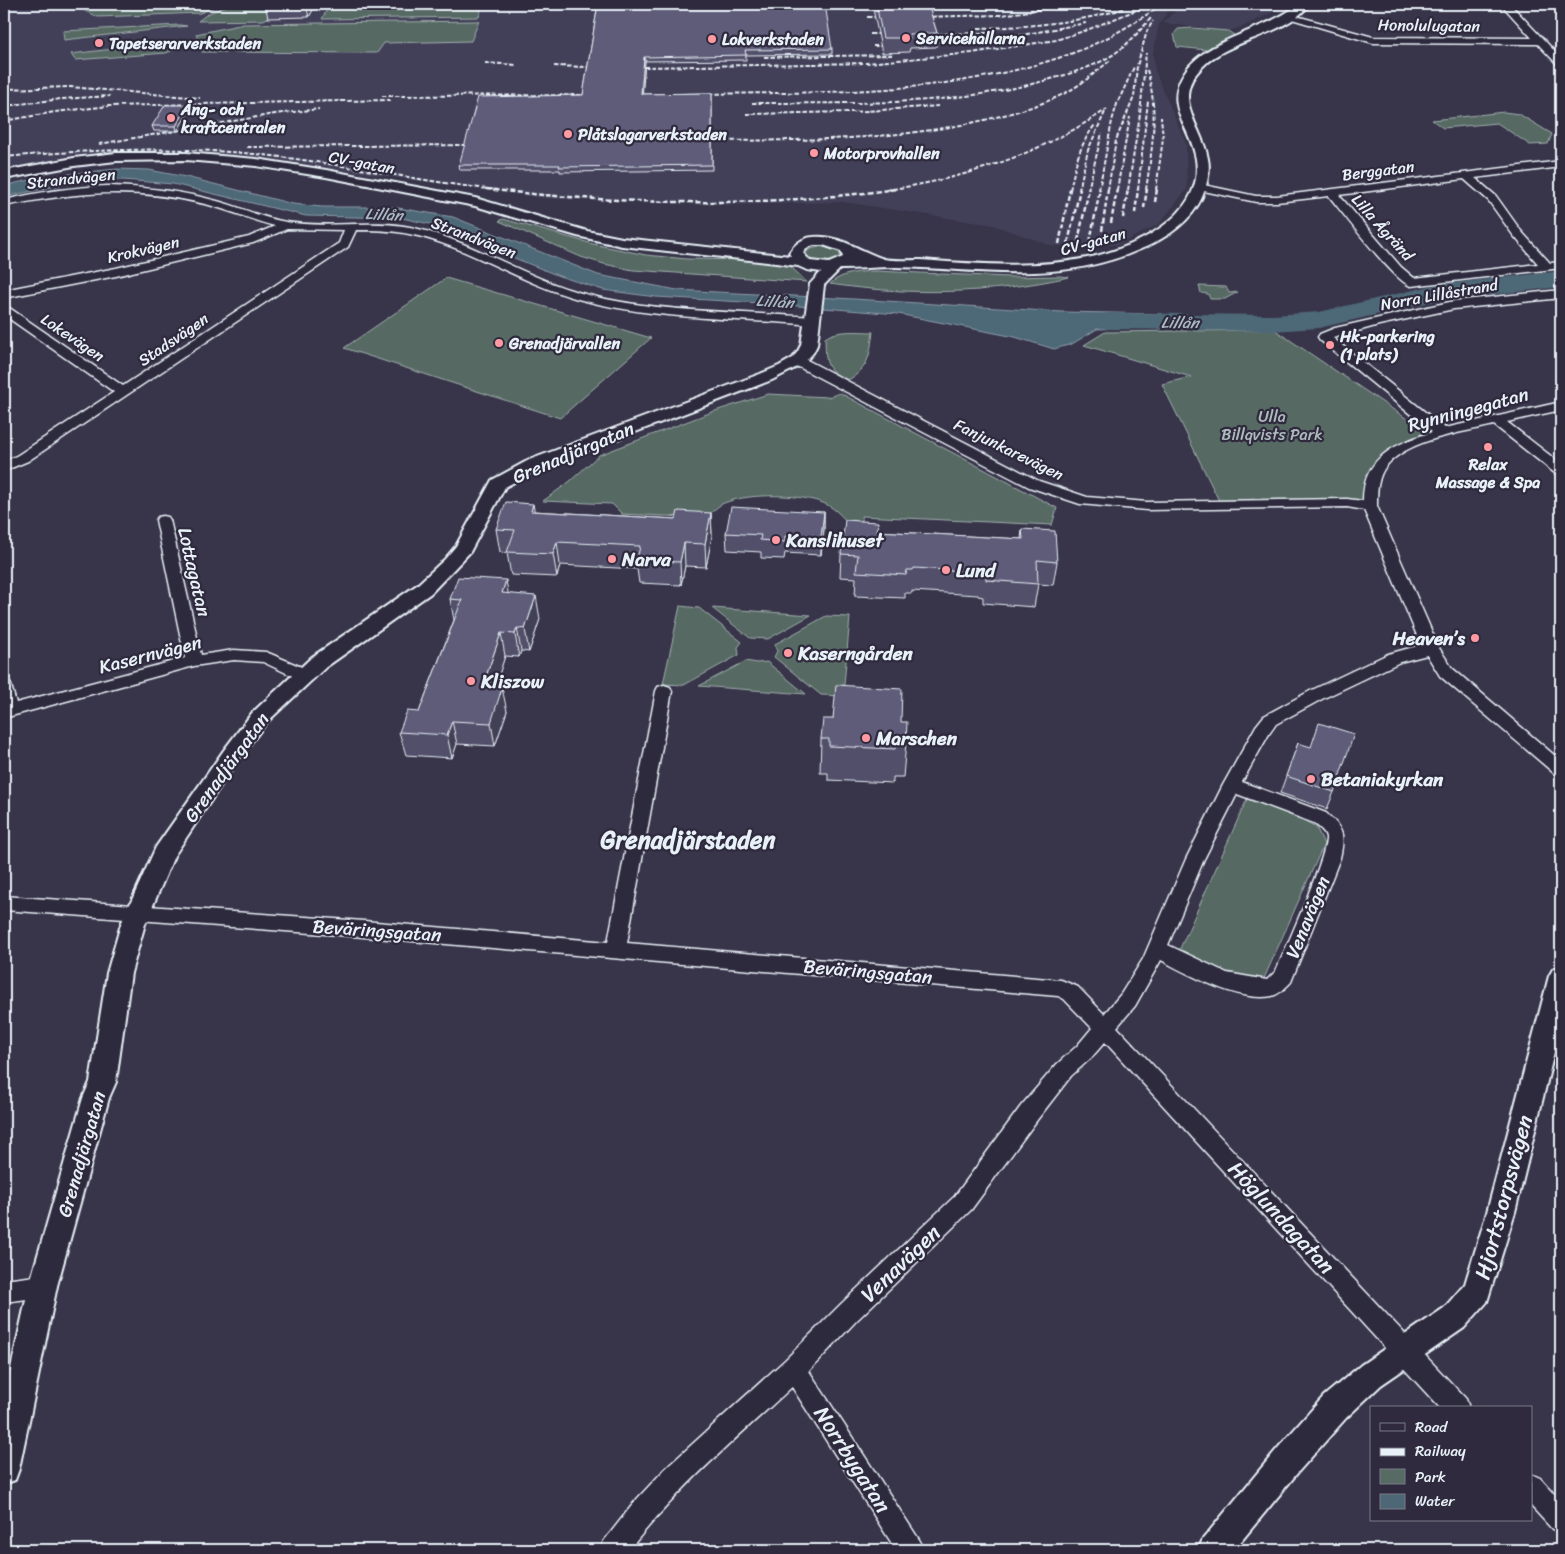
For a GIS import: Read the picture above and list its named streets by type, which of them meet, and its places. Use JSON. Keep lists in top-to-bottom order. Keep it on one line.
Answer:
{"streets":{"street":["Honolulugatan","CV-gatan","Berggatan","Strandvägen","Lilla Ågränd","Krokvägen","Norra Lillåstrand","Lokevägen","Stadsvägen","Rynningegatan","Fanjunkarevägen","Grenadjärgatan","Lottagatan","Kasernvägen","Venavägen","Beväringsgatan","Hjortstorpsvägen","Höglundagatan","Norrbygatan"]},"crossings":[["Honolulugatan","CV-gatan"],["CV-gatan","Berggatan"],["Berggatan","Lilla Ågränd"],["Strandvägen","Krokvägen"],["Strandvägen","Stadsvägen"],["Norra Lillåstrand","Rynningegatan"],["Lokevägen","Stadsvägen"],["Rynningegatan","Fanjunkarevägen"],["Rynningegatan","Venavägen"],["Fanjunkarevägen","Grenadjärgatan"],["Grenadjärgatan","Kasernvägen"],["Grenadjärgatan","Beväringsgatan"],["Lottagatan","Kasernvägen"],["Venavägen","Beväringsgatan"],["Venavägen","Höglundagatan"],["Venavägen","Norrbygatan"],["Beväringsgatan","Höglundagatan"],["Hjortstorpsvägen","Höglundagatan"]],"districts":["Grenadjärstaden"],"water":["Lillån"],"parks":["Ulla Billqvists Park"],"places":["Servicehallarna","Lokverkstaden","Tapetserarverkstaden","Ång- och kraftcentralen","Plåtslagarverkstaden","Motorprovhallen","Grenadjärvallen","Hk-parkering (1 plats)","Relax Massage & Spa","Kanslihuset","Narva","Lund","Heaven’s","Kaserngården","Kliszow","Marschen","Betaniakyrkan"],"legend":["Road","Railway","Park","Water"]}
